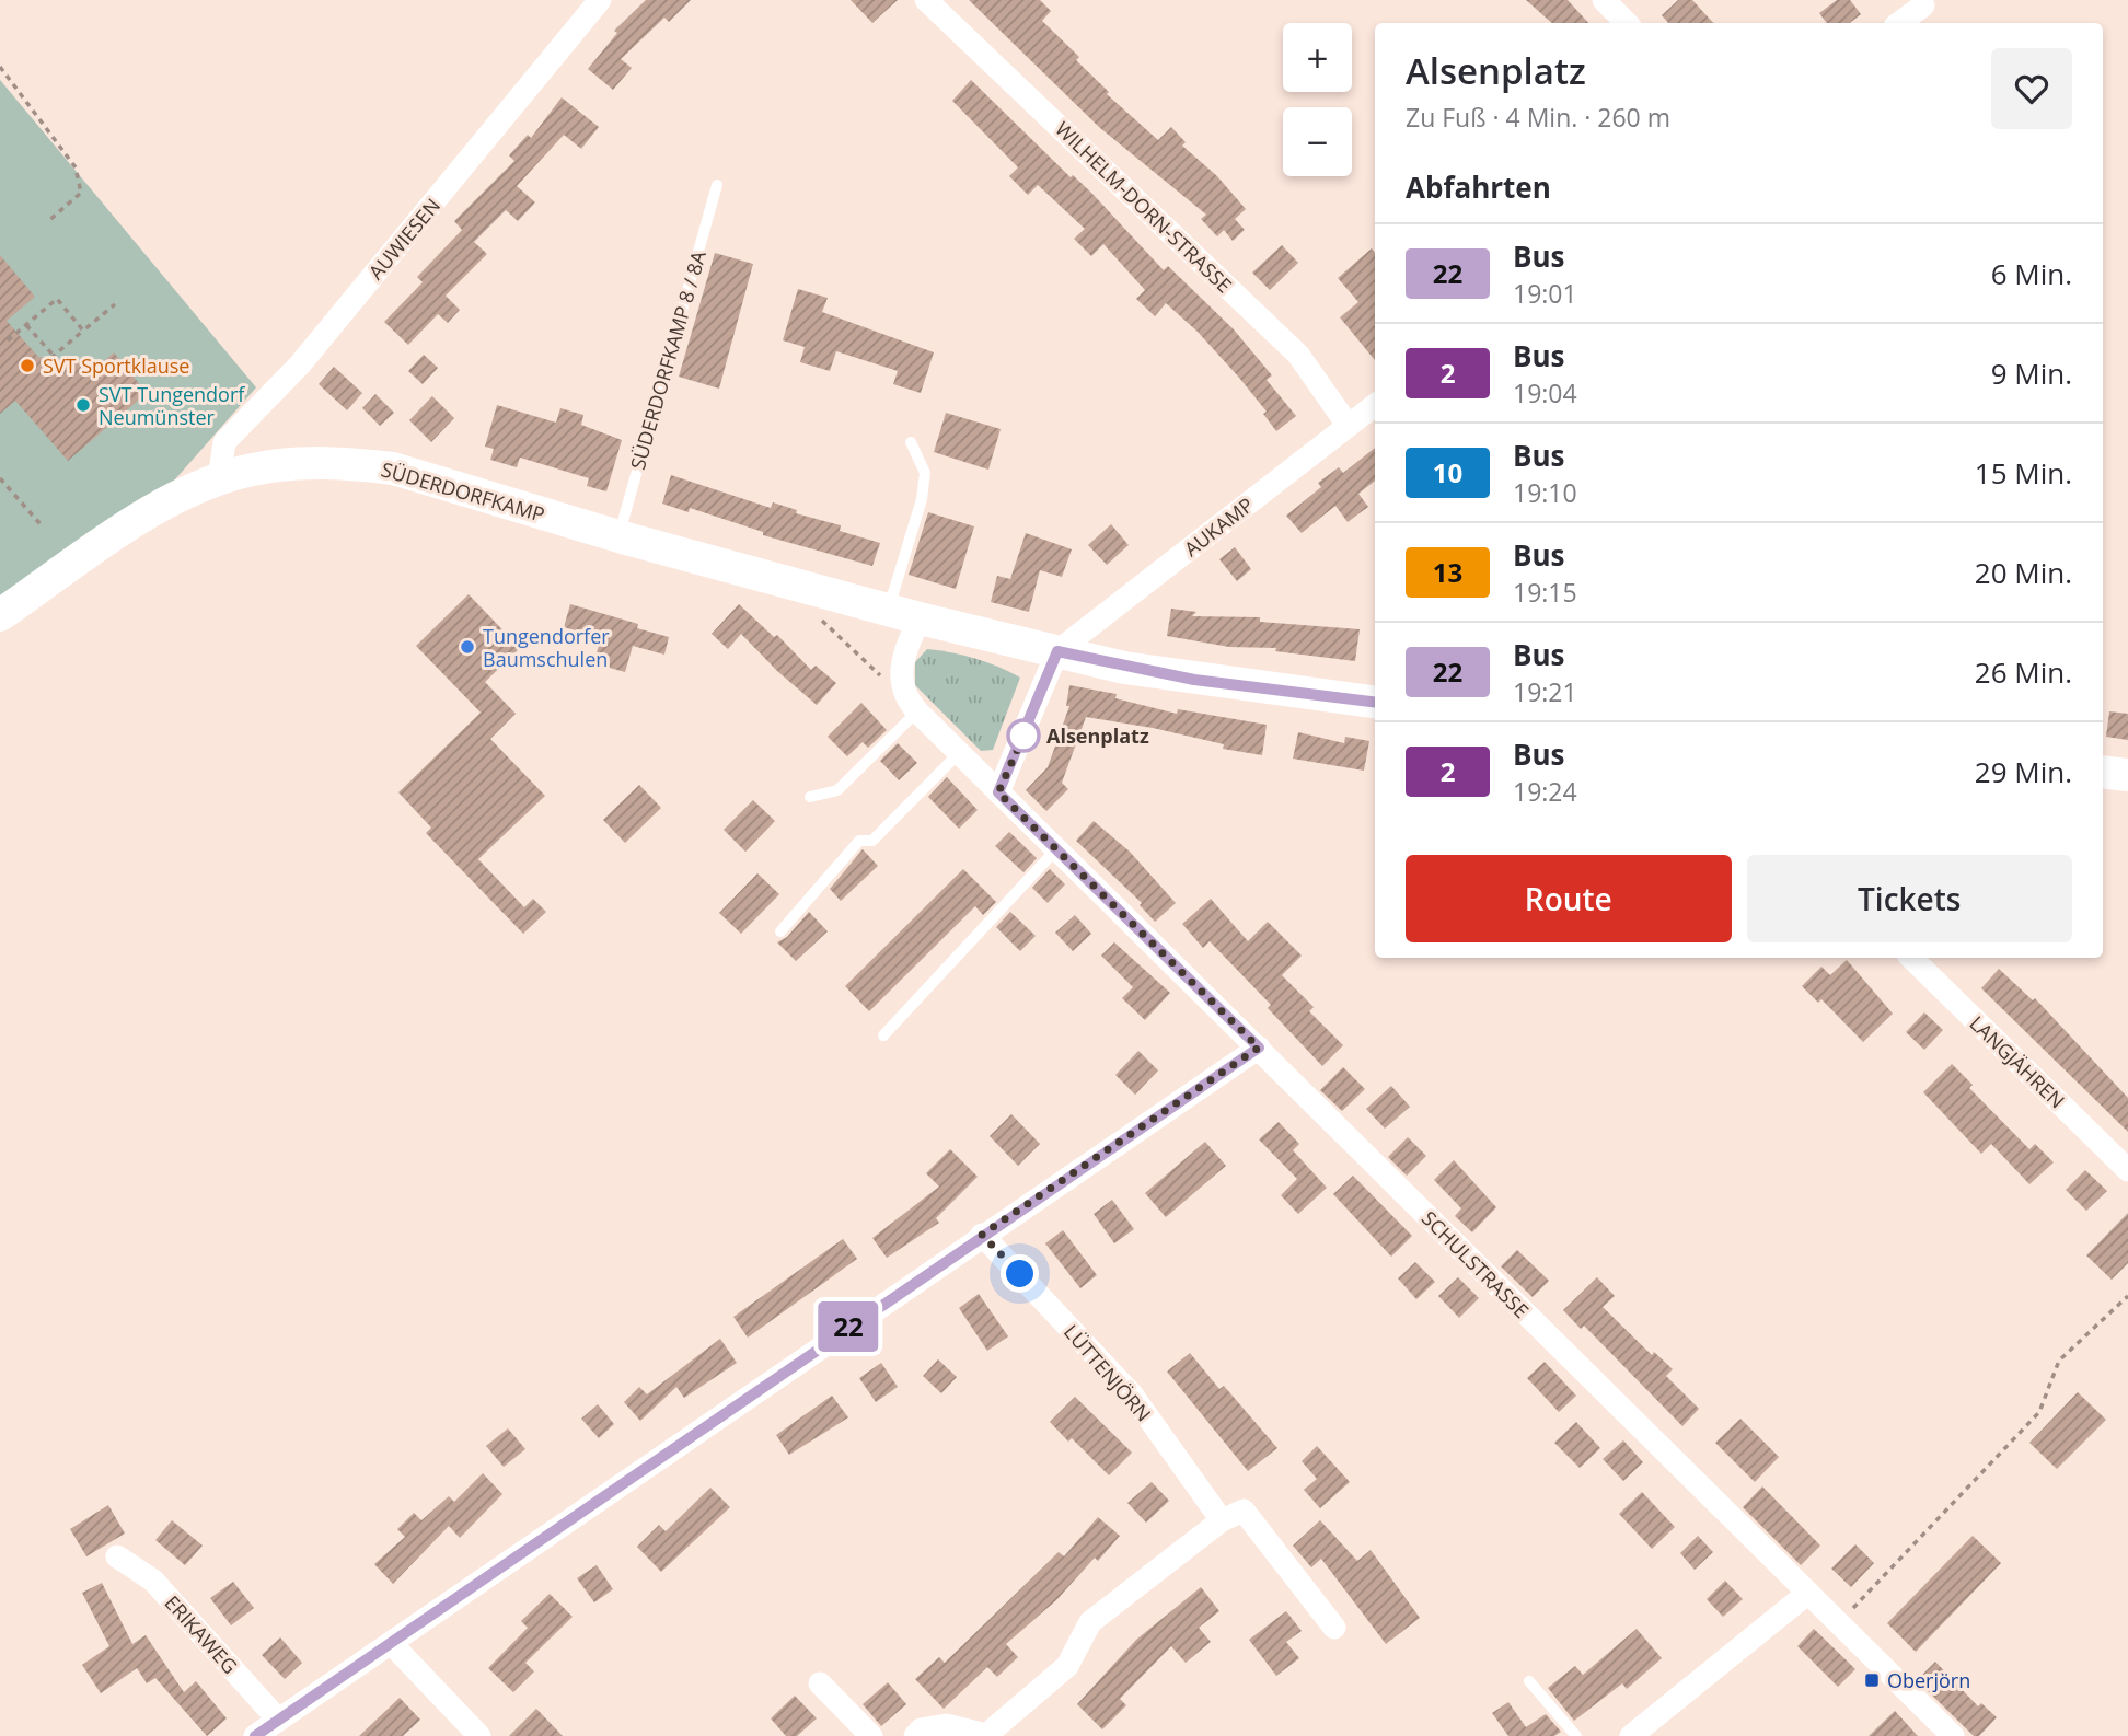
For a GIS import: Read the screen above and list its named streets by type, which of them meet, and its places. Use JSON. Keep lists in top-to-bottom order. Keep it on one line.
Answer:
{"streets":{"main road":["SÜDERDORFKAMP"],"street":["WILHELM-DORN-STRASSE","AUWIESEN","AUKAMP","LANGJÄHREN","SCHULSTRASSE","LÜTTENJÖRN","ERIKAWEG"],"lane":["SÜDERDORFKAMP 8 / 8A"]},"crossings":[["WILHELM-DORN-STRASSE","AUKAMP"],["AUWIESEN","SÜDERDORFKAMP"],["SÜDERDORFKAMP 8 / 8A","SÜDERDORFKAMP"]],"places":{"other":["SVT Sportklause","SVT Tungendorf Neumünster","Tungendorfer Baumschulen","Alsenplatz"],"transit":["Oberjörn"]},"lines":["bus line 22"],"page":{"on_map":"22","map_buttons":["+","−"],"heading":[["Alsenplatz","Zu Fuß · 4 Min. · 260 m"],"Abfahrten"],"list":[{"mark":"22","name":"Bus","note":"19:01","value":"6 Min."},{"mark":"2","name":"Bus","note":"19:04","value":"9 Min."},{"mark":"10","name":"Bus","note":"19:10","value":"15 Min."},{"mark":"13","name":"Bus","note":"19:15","value":"20 Min."},{"mark":"22","name":"Bus","note":"19:21","value":"26 Min."},{"mark":"2","name":"Bus","note":"19:24","value":"29 Min."}],"buttons":["Route","Tickets"]}}
